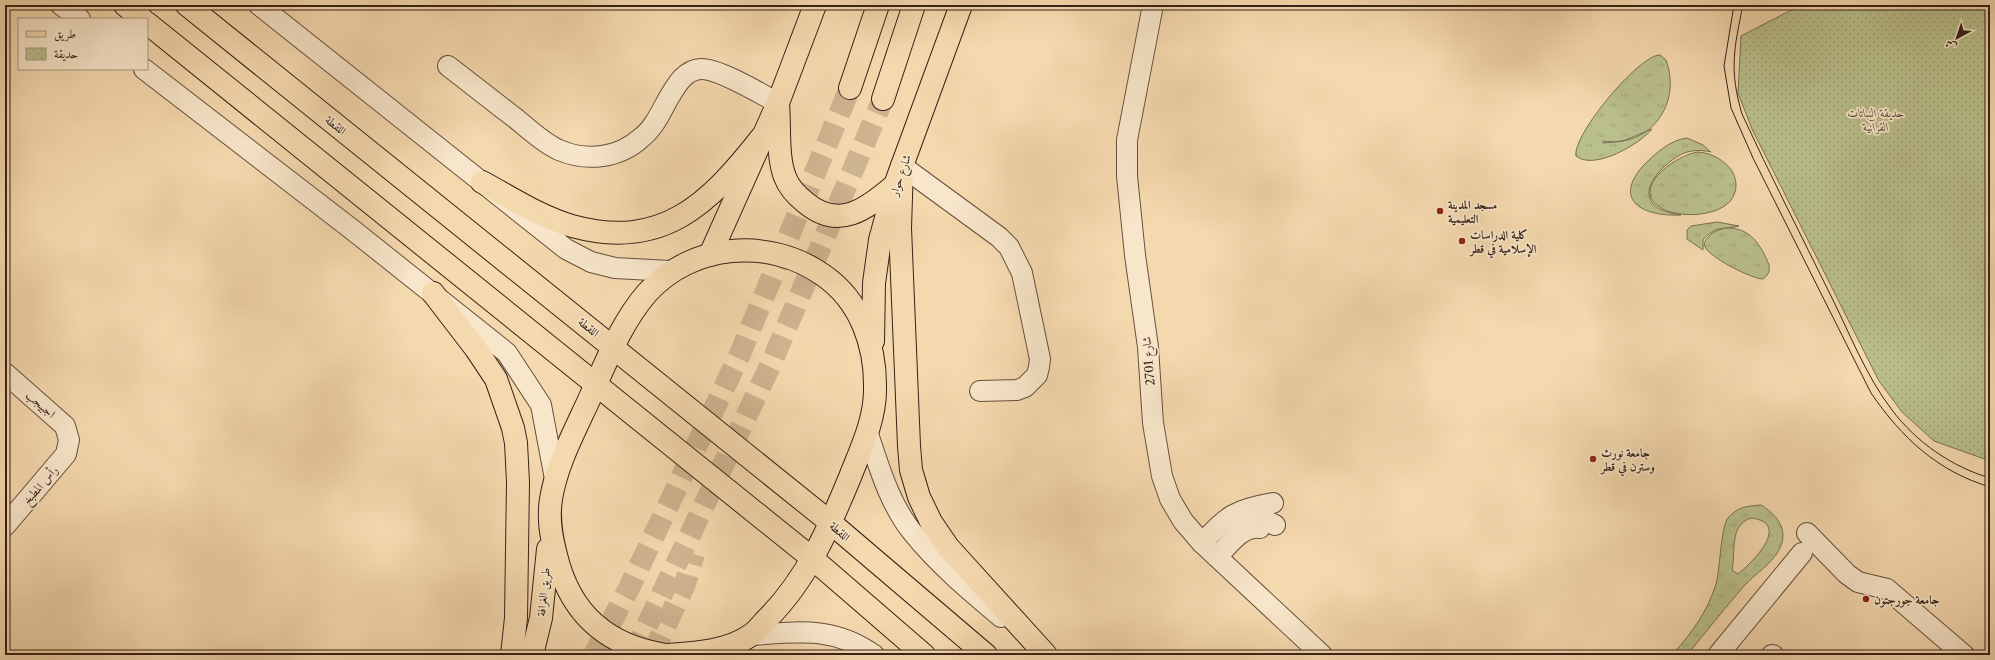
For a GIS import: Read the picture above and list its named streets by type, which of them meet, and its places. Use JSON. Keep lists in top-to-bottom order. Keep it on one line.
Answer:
{"streets":{"main road":["اللقطة","شارع حوار","طريق الغرافة"],"street":["شارع 2701","اجبيجب","رأس المطبخ"]},"crossings":[["اللقطة","طريق الغرافة"],["اجبيجب","رأس المطبخ"]],"parks":["حديقة النباتات القرآنية"],"places":["مسجد المدينة التعليمية","كلية الدراسات الإسلامية في قطر","جامعة نورث وسترن في قطر","جامعة جورجتون"],"legend":["طريق","حديقة"],"north":"bottom left"}
